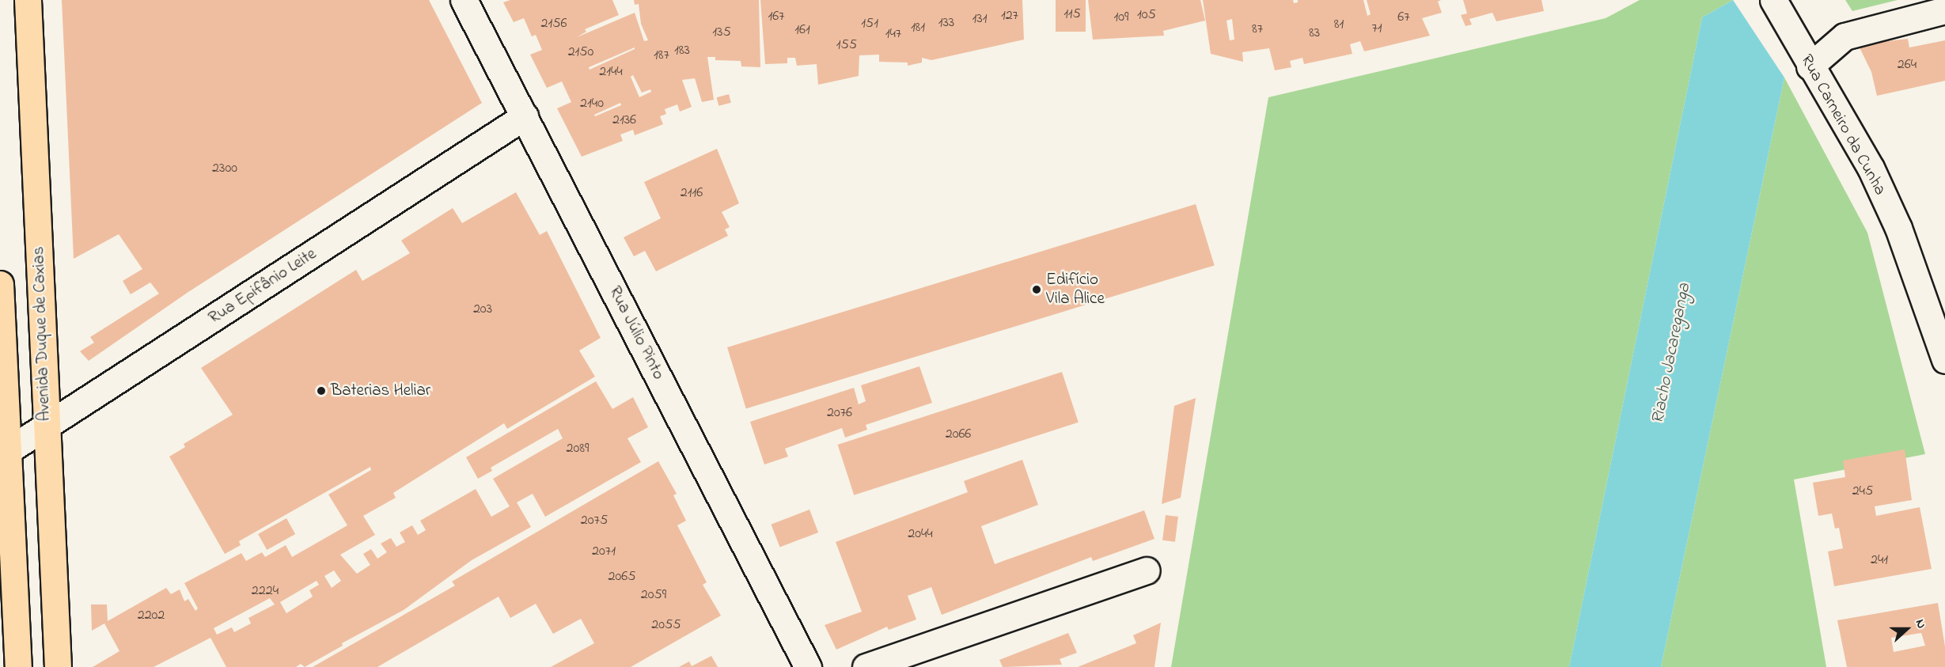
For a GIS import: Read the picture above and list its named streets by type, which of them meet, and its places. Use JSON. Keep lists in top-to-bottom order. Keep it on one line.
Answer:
{"streets":{"main road":["Avenida Duque de Caxias"],"street":["Rua Carneiro da Cunha","Rua Epifânio Leite","Rua Júlio Pinto"]},"crossings":[["Rua Epifânio Leite","Rua Júlio Pinto"],["Rua Epifânio Leite","Avenida Duque de Caxias"]],"water":["Riacho Jacareganga"],"places":["Edifício Vila Alice","Baterias Heliar"],"house_numbers":["115","105","127","167","109","67","131","133","2156","151","81","181","71","87","161","135","83","147","155","183","2150","187","264","2144","2140","2136","2300","2116","203","2076","2066","2089","245","2075","2044","2071","241","2065","2224","2059","2202","2055"],"north":"right"}
